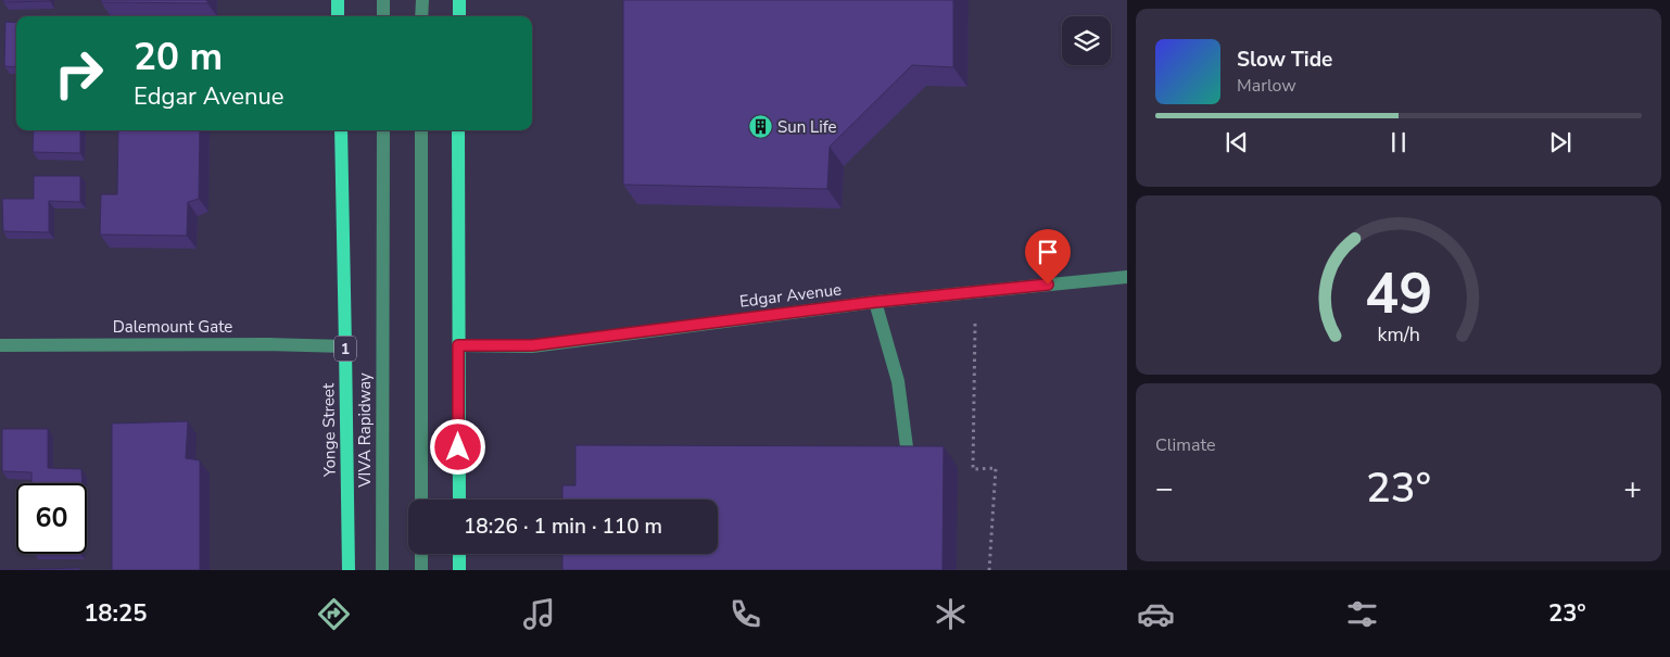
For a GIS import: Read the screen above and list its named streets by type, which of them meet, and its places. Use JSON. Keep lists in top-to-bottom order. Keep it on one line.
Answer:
{"streets":{"main road":["1","Yonge Street"],"street":["Edgar Avenue","Dalemount Gate","VIVA Rapidway"]},"crossings":[["Dalemount Gate","Yonge Street"]],"places":{"building":["Sun Life"]},"page":{"turn":["20 m","Edgar Avenue"],"song":["Slow Tide","Marlow"],"tile":"Climate","heat":["−","23°","+"],"limit":"60","trip":"18:26 · 1 min · 110 m","tabs":["18:25","23°"],"gauge":["49","km/h"]}}
